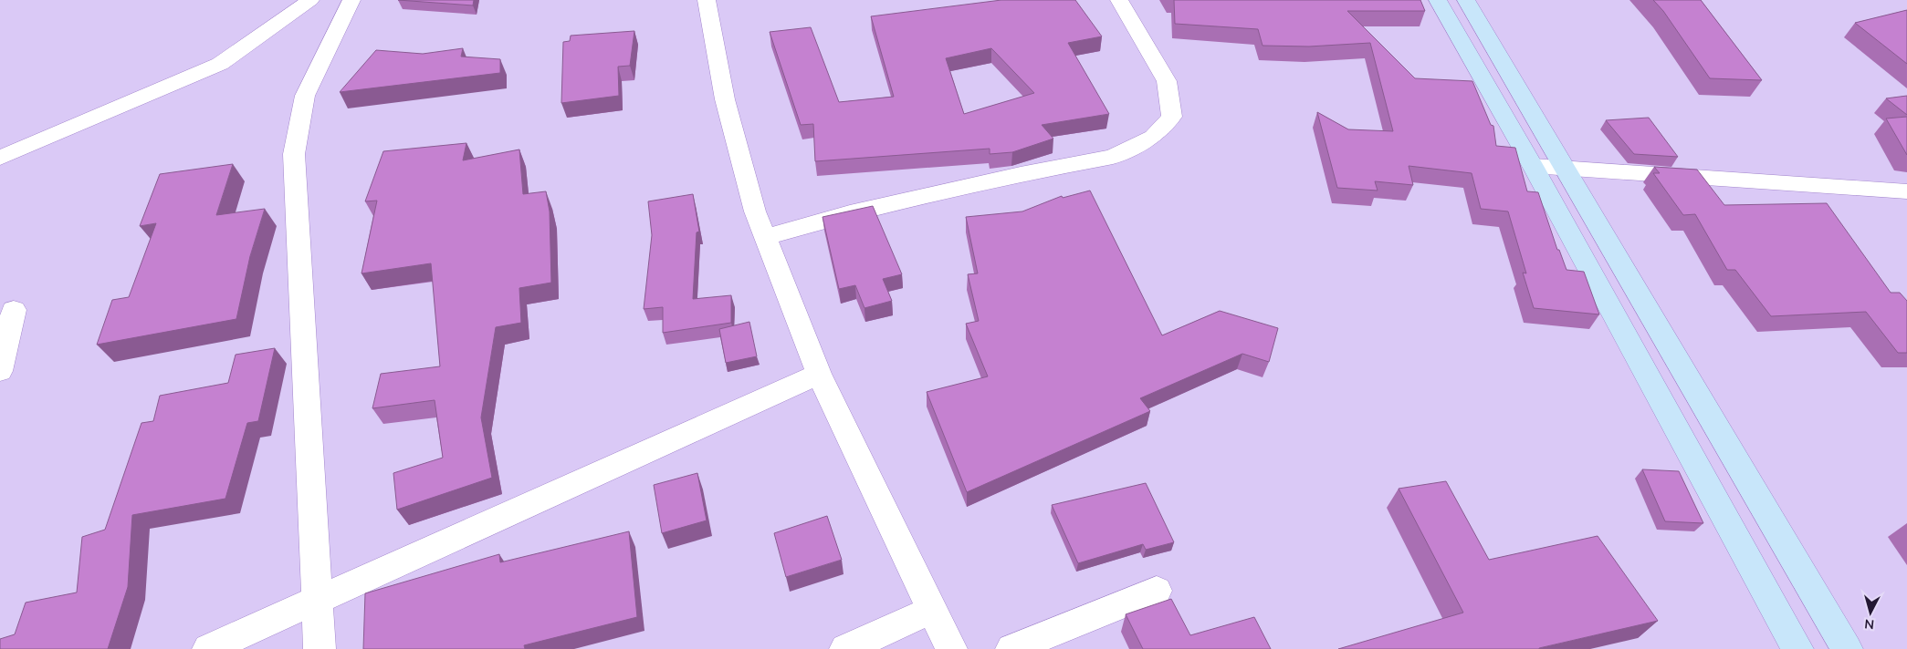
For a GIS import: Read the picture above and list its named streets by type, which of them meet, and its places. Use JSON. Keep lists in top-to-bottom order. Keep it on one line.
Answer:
{"north":"bottom"}
